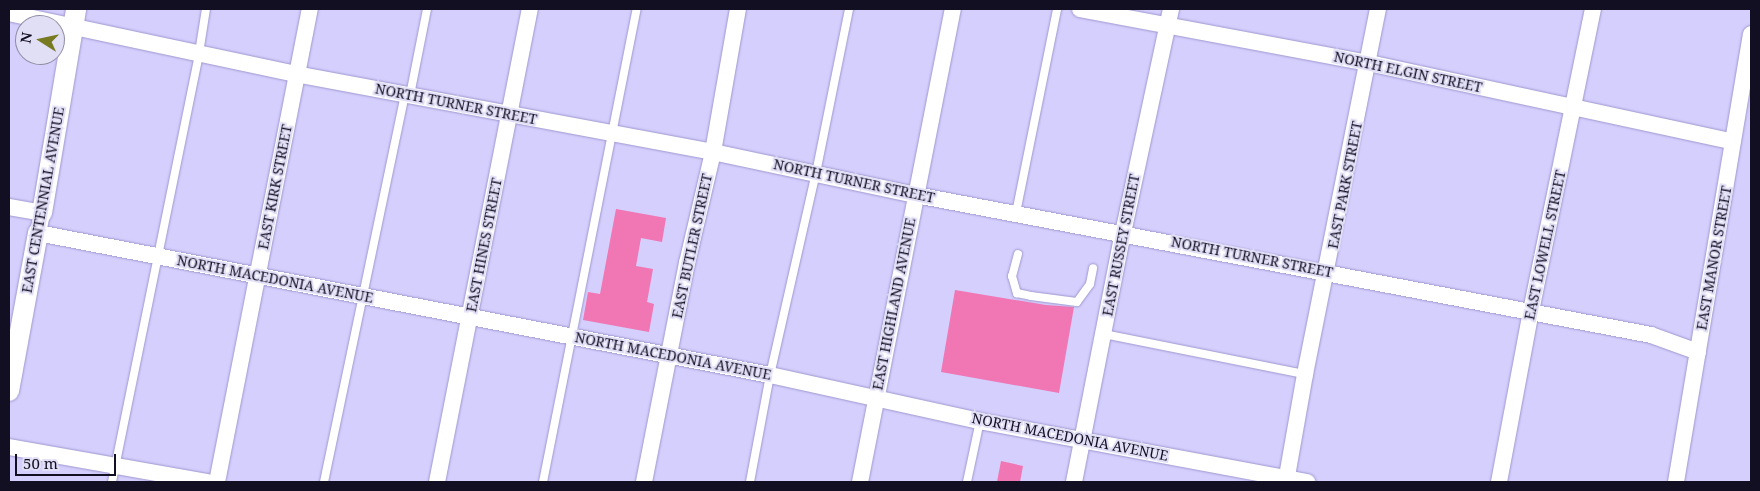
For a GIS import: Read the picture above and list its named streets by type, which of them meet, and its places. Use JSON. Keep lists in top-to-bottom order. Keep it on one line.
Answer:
{"streets":{"street":["NORTH ELGIN STREET","NORTH TURNER STREET","EAST PARK STREET","EAST KIRK STREET","EAST CENTENNIAL AVENUE","EAST HINES STREET","EAST RUSSEY STREET","EAST LOWELL STREET","EAST BUTLER STREET","EAST MANOR STREET","NORTH MACEDONIA AVENUE","EAST HIGHLAND AVENUE"]},"crossings":[["NORTH ELGIN STREET","EAST PARK STREET"],["NORTH ELGIN STREET","EAST RUSSEY STREET"],["NORTH ELGIN STREET","EAST LOWELL STREET"],["NORTH ELGIN STREET","EAST MANOR STREET"],["NORTH TURNER STREET","EAST PARK STREET"],["NORTH TURNER STREET","EAST KIRK STREET"],["NORTH TURNER STREET","EAST CENTENNIAL AVENUE"],["NORTH TURNER STREET","EAST HINES STREET"],["NORTH TURNER STREET","EAST RUSSEY STREET"],["NORTH TURNER STREET","EAST LOWELL STREET"],["NORTH TURNER STREET","EAST BUTLER STREET"],["NORTH TURNER STREET","EAST MANOR STREET"],["NORTH TURNER STREET","EAST HIGHLAND AVENUE"],["EAST PARK STREET","NORTH MACEDONIA AVENUE"],["EAST KIRK STREET","NORTH MACEDONIA AVENUE"],["EAST CENTENNIAL AVENUE","NORTH MACEDONIA AVENUE"],["EAST HINES STREET","NORTH MACEDONIA AVENUE"],["EAST RUSSEY STREET","NORTH MACEDONIA AVENUE"],["EAST BUTLER STREET","NORTH MACEDONIA AVENUE"],["NORTH MACEDONIA AVENUE","EAST HIGHLAND AVENUE"]],"scale_bar":"50 m","north":"left"}
